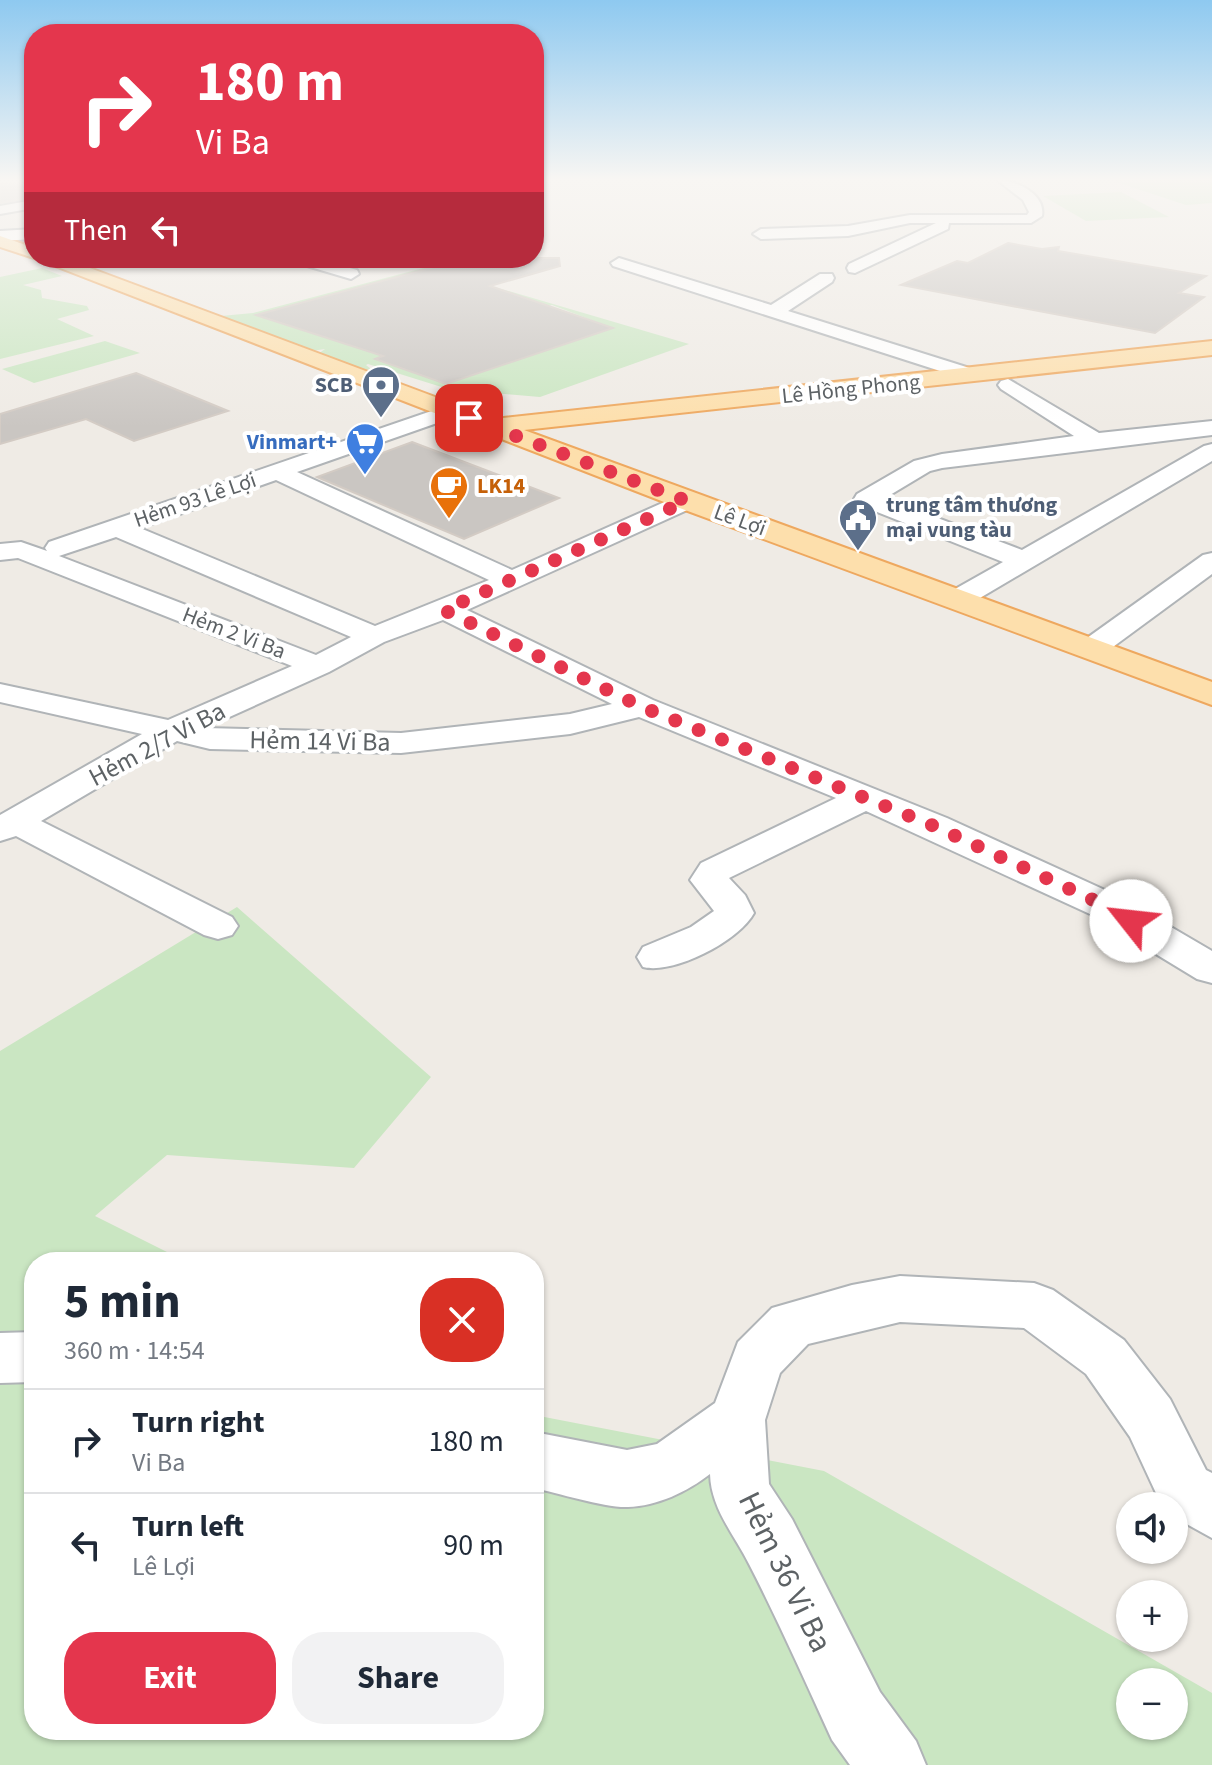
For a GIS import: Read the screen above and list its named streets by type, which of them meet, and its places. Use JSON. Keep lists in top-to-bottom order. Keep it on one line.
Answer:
{"streets":{"main road":["Lê Hồng Phong","Lê Lợi"],"street":["Hẻm 93 Lê Lợi","Hẻm 2 Vi Ba","Hẻm 14 Vi Ba","Hẻm 2/7 Vi Ba","Hẻm 36 Vi Ba"]},"crossings":[["Lê Hồng Phong","Lê Lợi"],["Hẻm 93 Lê Lợi","Lê Lợi"],["Hẻm 93 Lê Lợi","Hẻm 2 Vi Ba"],["Lê Lợi","Hẻm 2 Vi Ba"],["Hẻm 2 Vi Ba","Hẻm 2/7 Vi Ba"],["Hẻm 14 Vi Ba","Hẻm 2/7 Vi Ba"]],"places":{"bank":["SCB"],"supermarket":["Vinmart+"],"cafe":["LK14"],"public building":["trung tâm thương mại vung tàu"]},"page":{"turn":["180 m","Vi Ba"],"then":"Then","heading":["5 min","360 m · 14:54"],"list":[{"name":"Turn right","note":"Vi Ba","value":"180 m"},{"name":"Turn left","note":"Lê Lợi","value":"90 m"}],"map_buttons":["+","−"],"buttons":["Exit","Share"]}}
